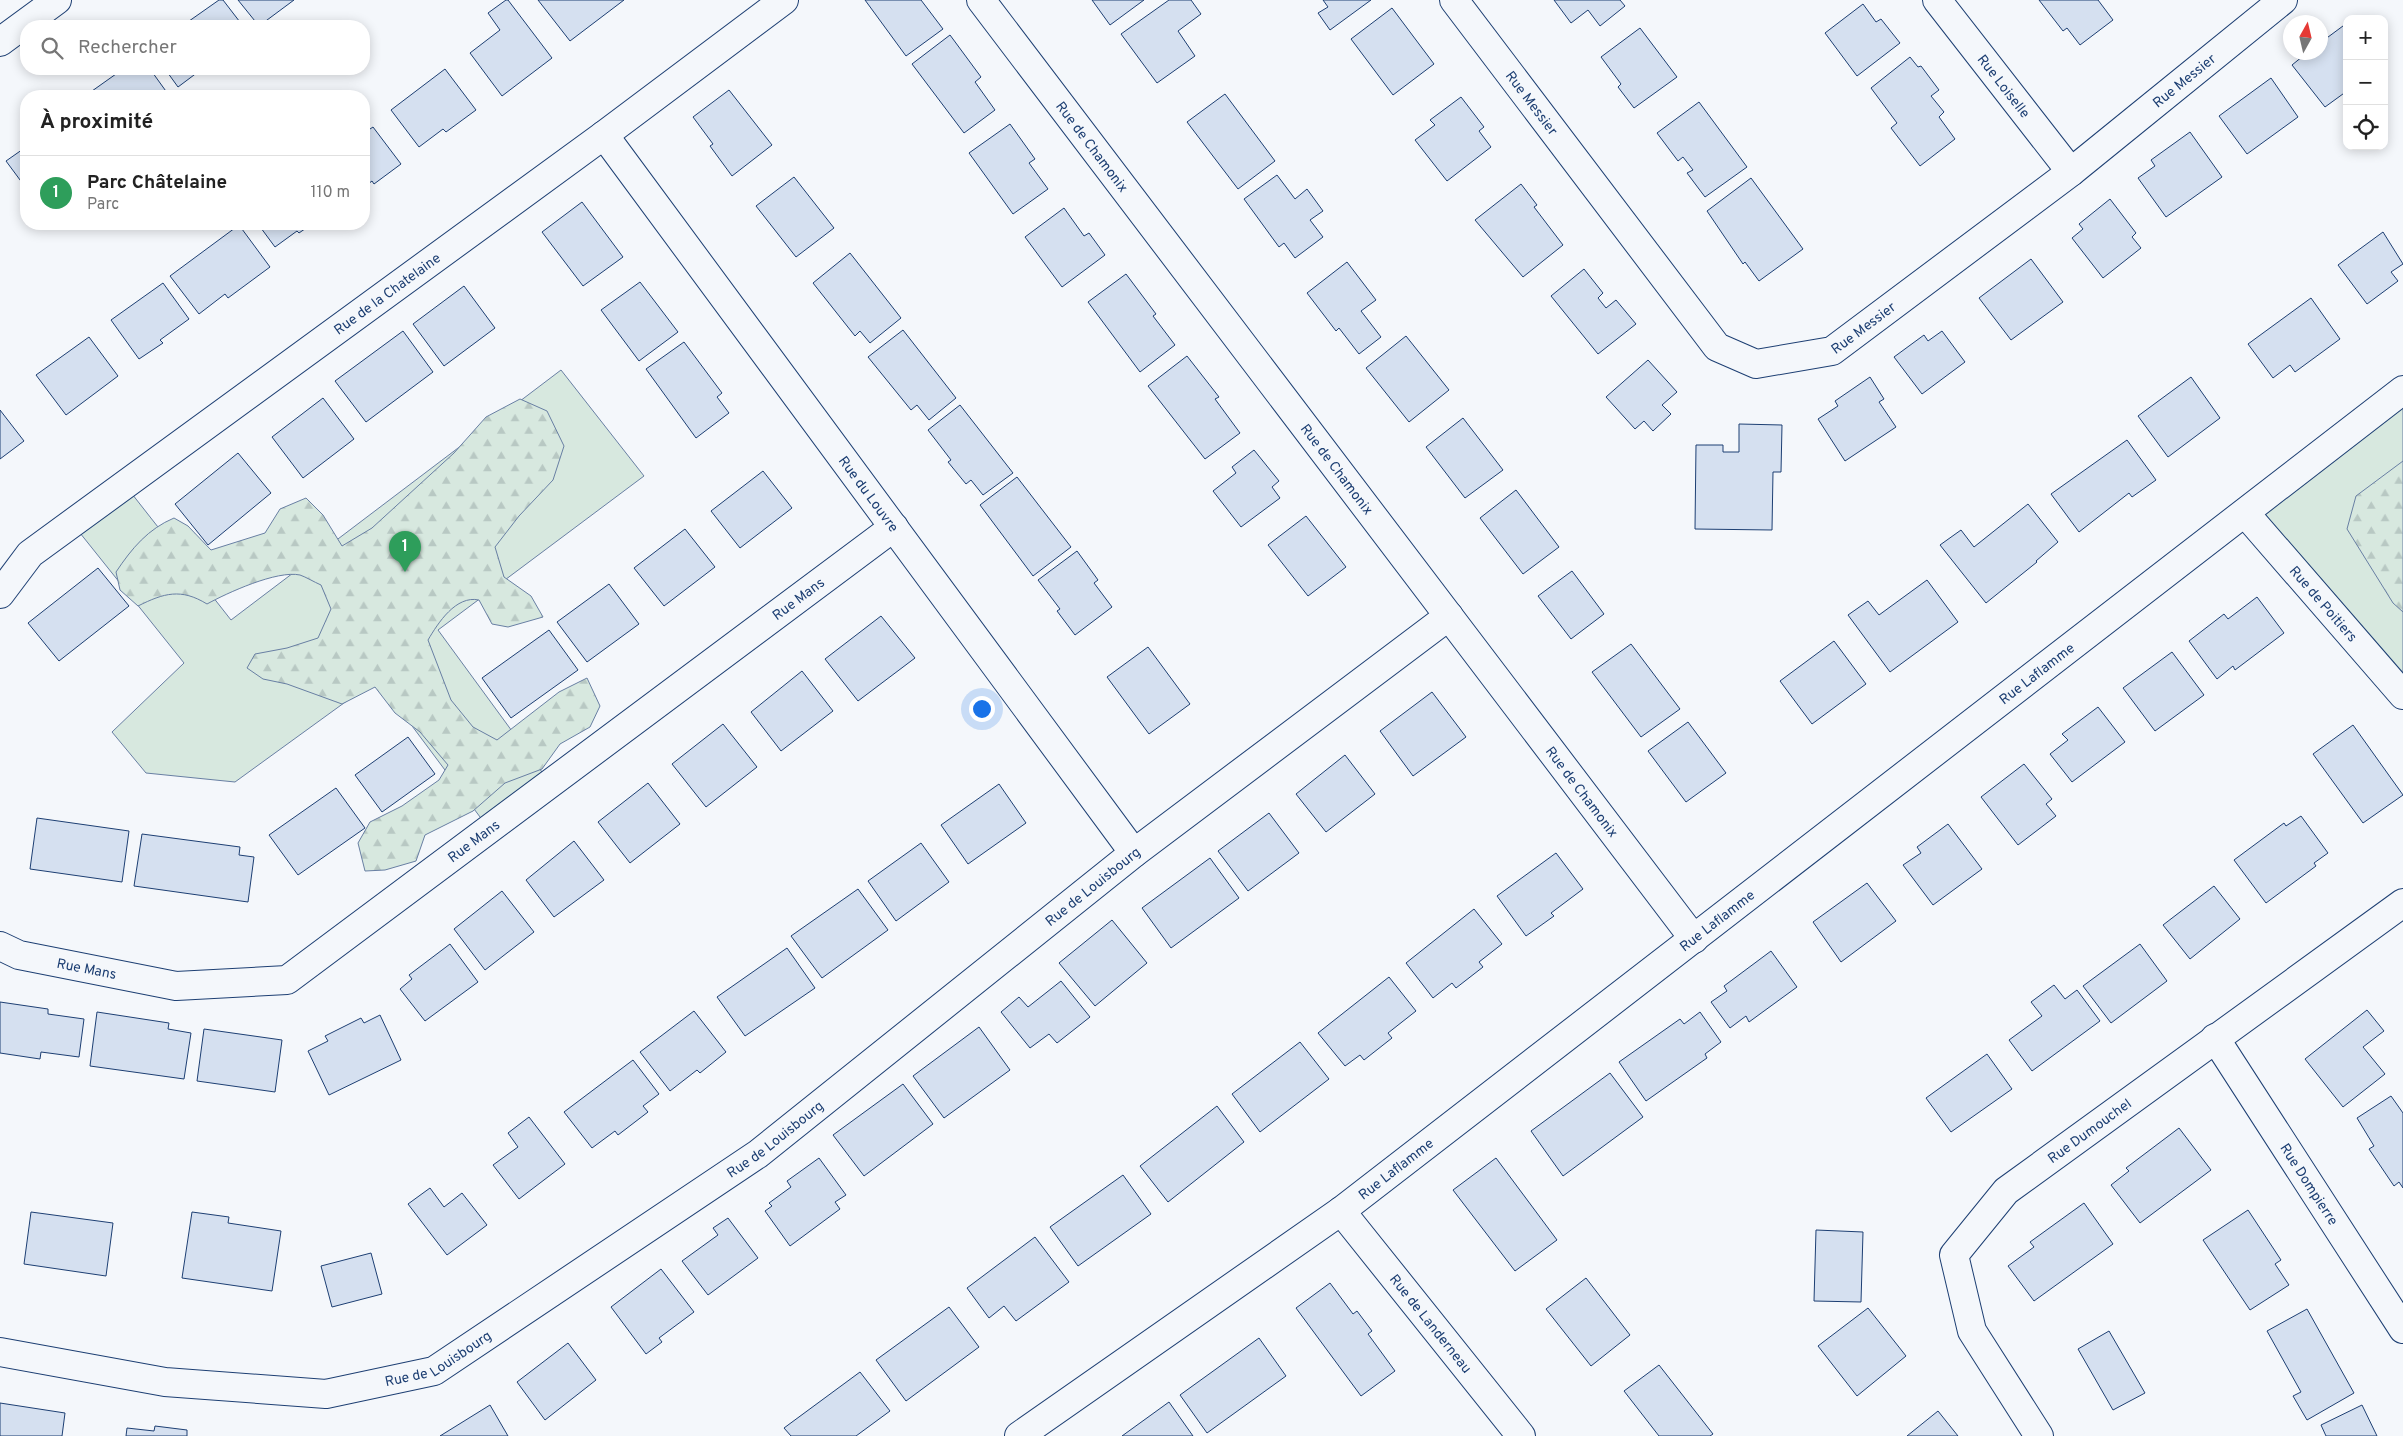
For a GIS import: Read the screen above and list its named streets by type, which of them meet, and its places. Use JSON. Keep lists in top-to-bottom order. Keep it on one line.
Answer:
{"streets":{"street":["Rue Messier","Rue Loiselle","Rue de Chamonix","Rue de la Chatelaine","Rue du Louvre","Rue Mans","Rue de Poitiers","Rue Laflamme","Rue de Louisbourg","Rue Dumouchel","Rue Dompierre","Rue de Landerneau"]},"crossings":[["Rue Messier","Rue Loiselle"],["Rue de Chamonix","Rue Laflamme"],["Rue de Chamonix","Rue de Louisbourg"],["Rue de la Chatelaine","Rue du Louvre"],["Rue du Louvre","Rue Mans"],["Rue du Louvre","Rue de Louisbourg"],["Rue de Poitiers","Rue Laflamme"],["Rue Laflamme","Rue de Landerneau"],["Rue Dumouchel","Rue Dompierre"]],"north":"top","page":{"map_buttons":["+","−"],"search":"Rechercher","heading":"À proximité","list":[{"mark":"1","name":"Parc Châtelaine","note":"Parc","value":"110 m"}],"pins":"1"}}
